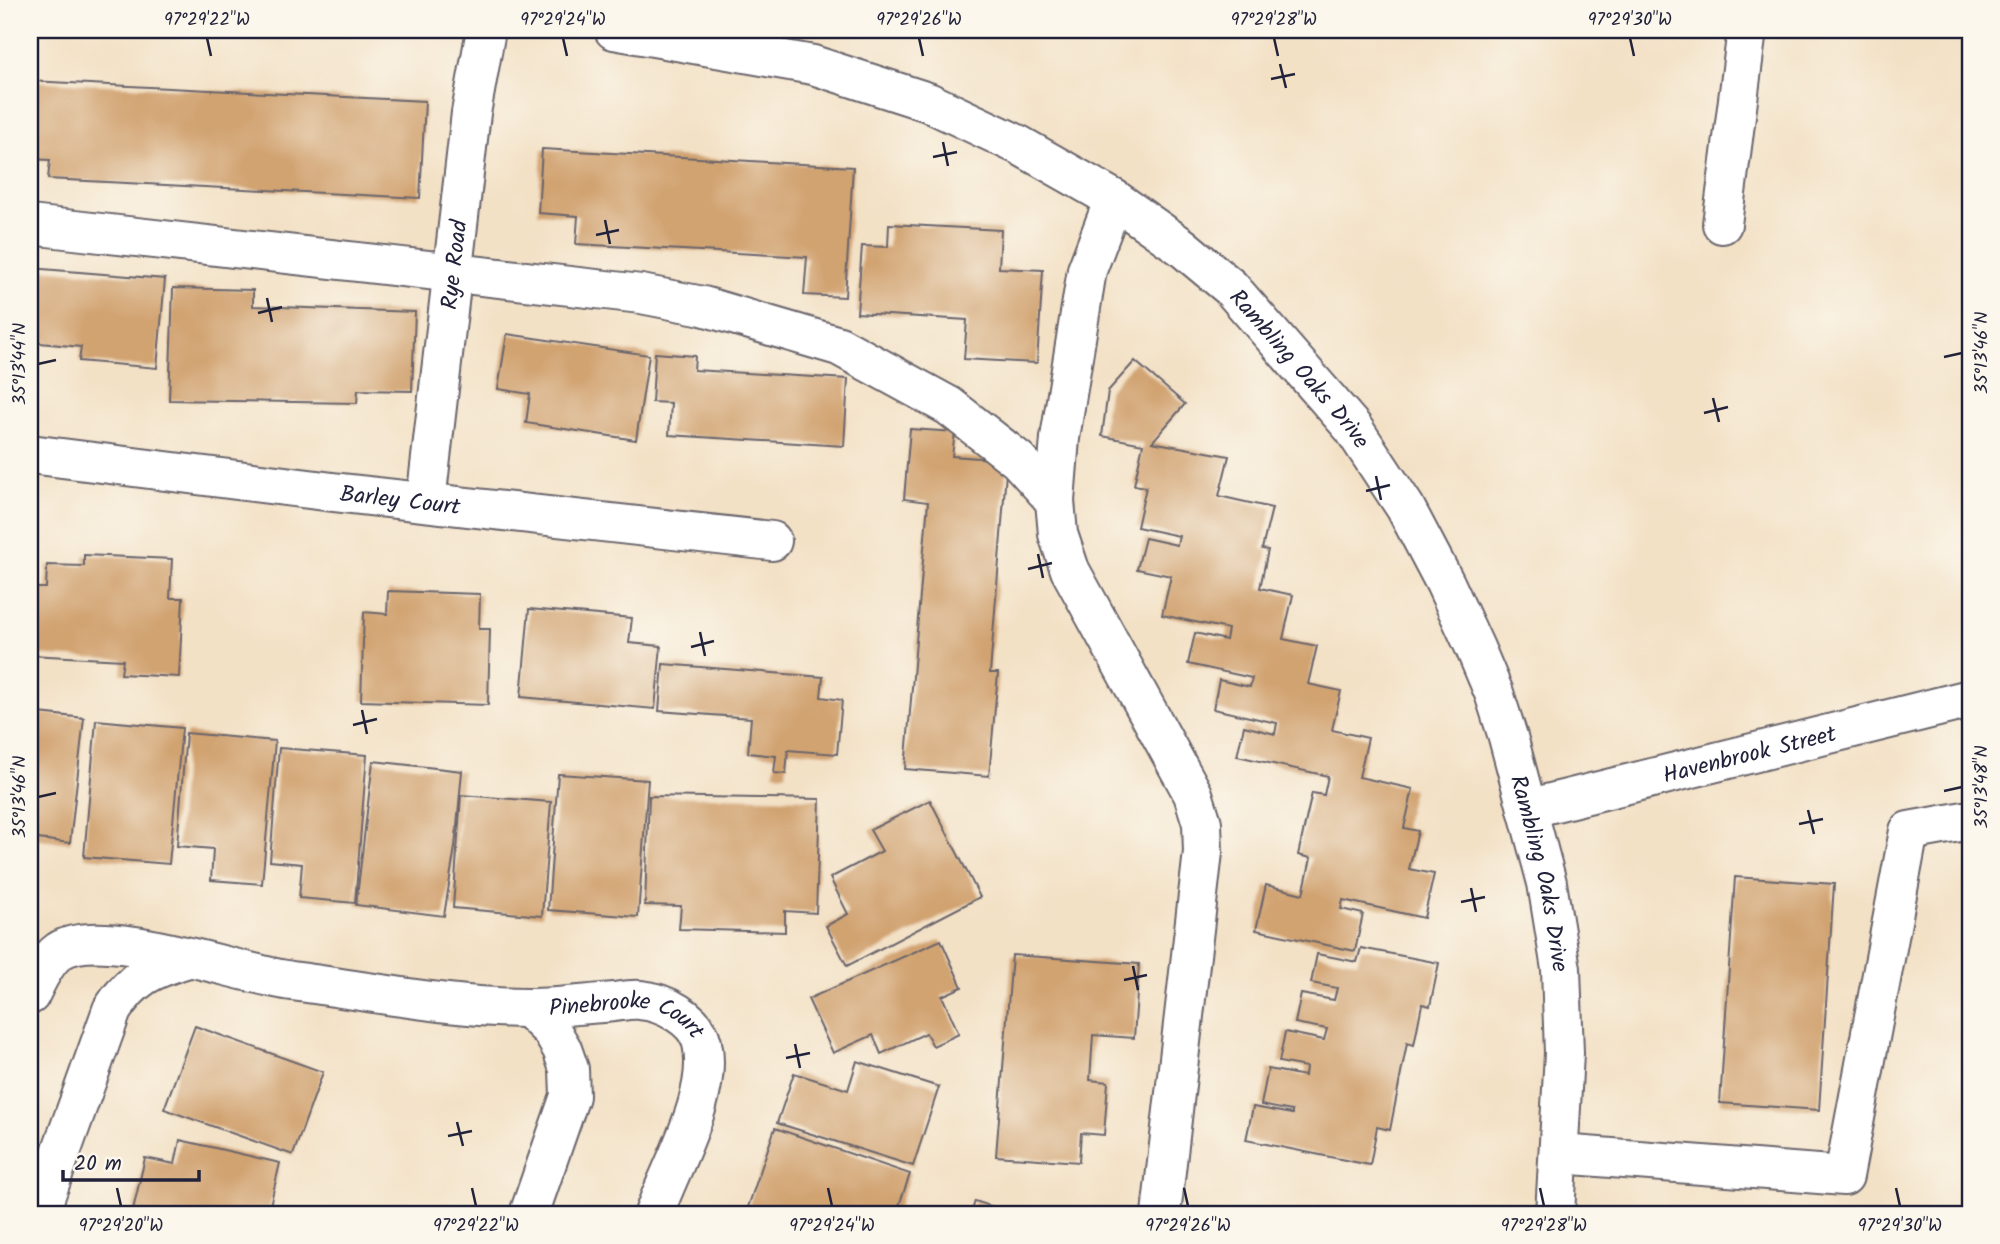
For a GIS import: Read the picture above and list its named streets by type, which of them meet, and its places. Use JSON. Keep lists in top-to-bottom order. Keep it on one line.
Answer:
{"streets":{"street":["Rye Road","Rambling Oaks Drive","Barley Court","Havenbrook Street","Pinebrooke Court"]},"crossings":[["Rye Road","Barley Court"],["Rambling Oaks Drive","Havenbrook Street"]],"scale_bar":"20 m","coordinates":["97°29'22\"W","97°29'24\"W","97°29'26\"W","97°29'28\"W","97°29'30\"W","35°13'46\"N","35°13'44\"N","35°13'48\"N","97°29'20\"W"]}
